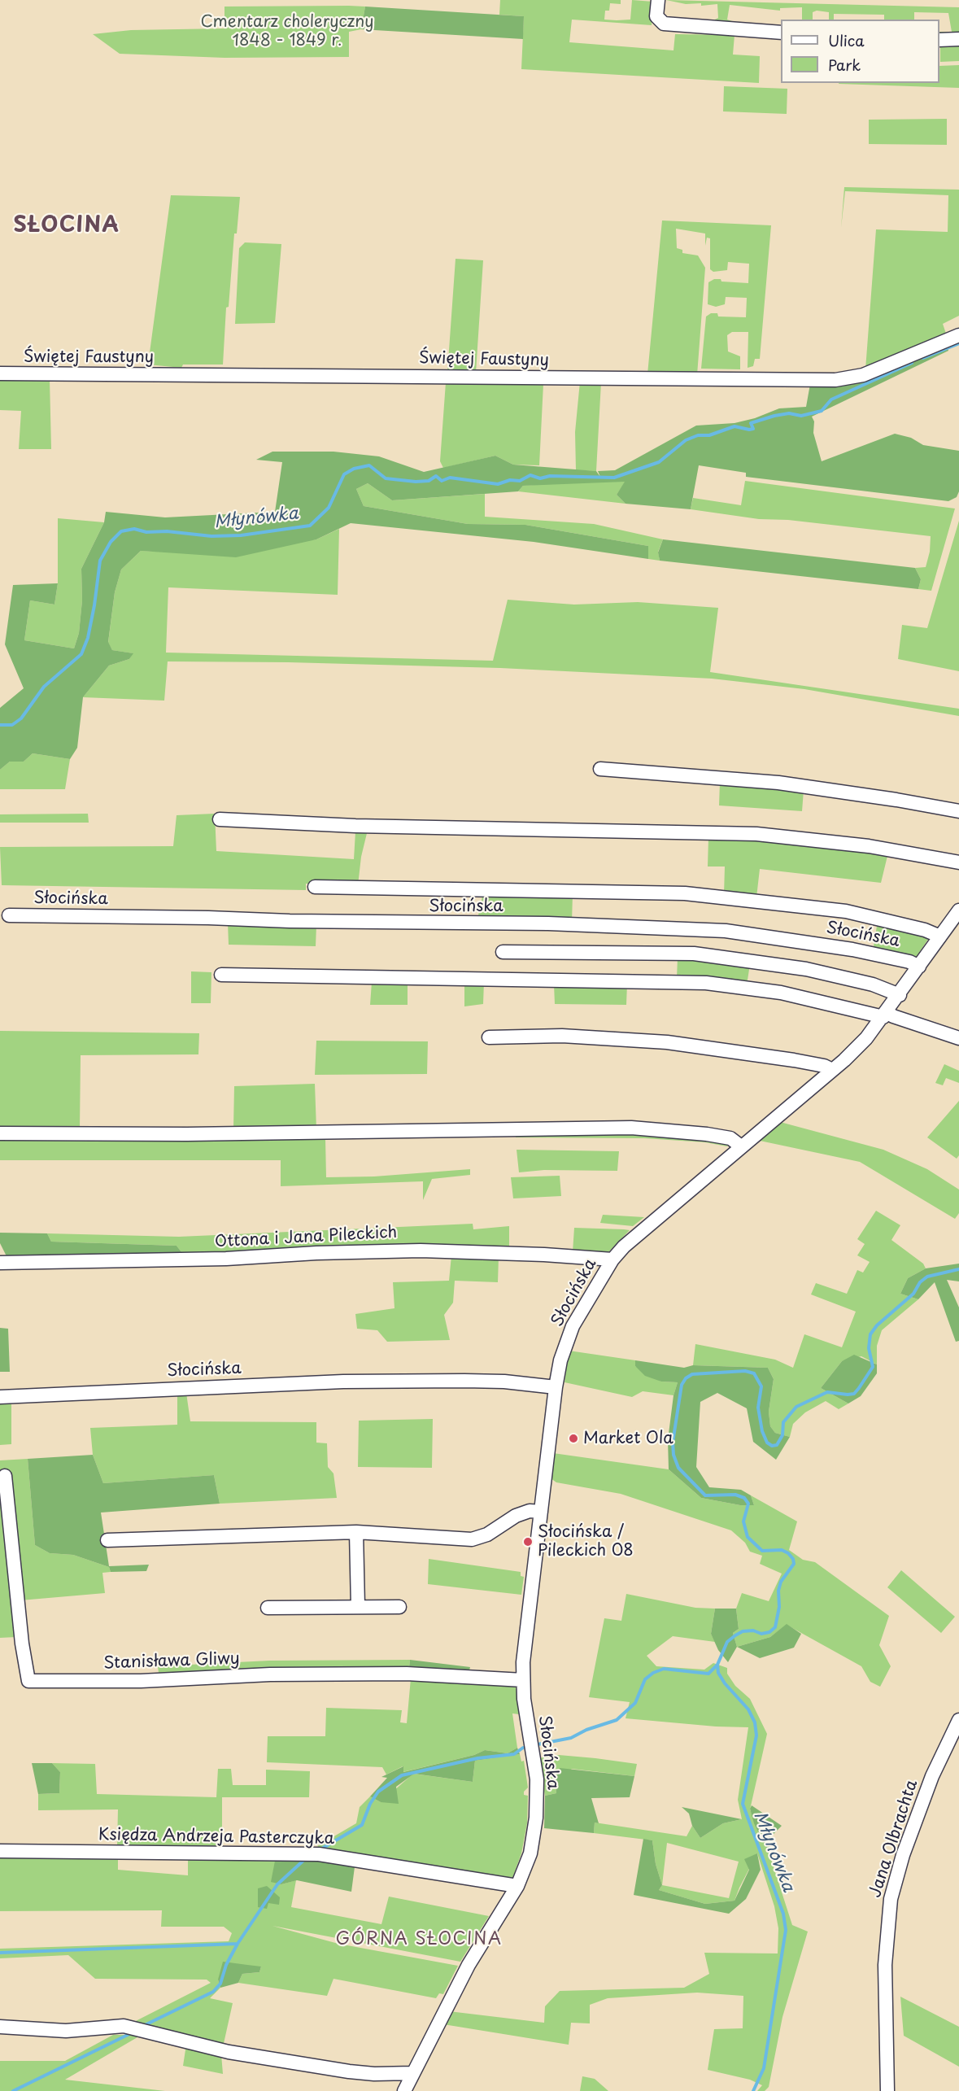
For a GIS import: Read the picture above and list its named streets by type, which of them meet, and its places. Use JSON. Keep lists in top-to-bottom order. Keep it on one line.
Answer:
{"streets":{"street":["Świętej Faustyny","Słocińska","Ottona i Jana Pileckich","Stanisława Gliwy","Księdza Andrzeja Pasterczyka","Jana Olbrachta"]},"crossings":[["Słocińska","Ottona i Jana Pileckich"],["Słocińska","Stanisława Gliwy"],["Słocińska","Księdza Andrzeja Pasterczyka"]],"districts":["SŁOCINA","GÓRNA SŁOCINA"],"water":["Młynówka"],"parks":["Cmentarz choleryczny 1848 - 1849 r."],"places":["Market Ola","Słocińska / Pileckich 08"],"legend":["Ulica","Park"]}
